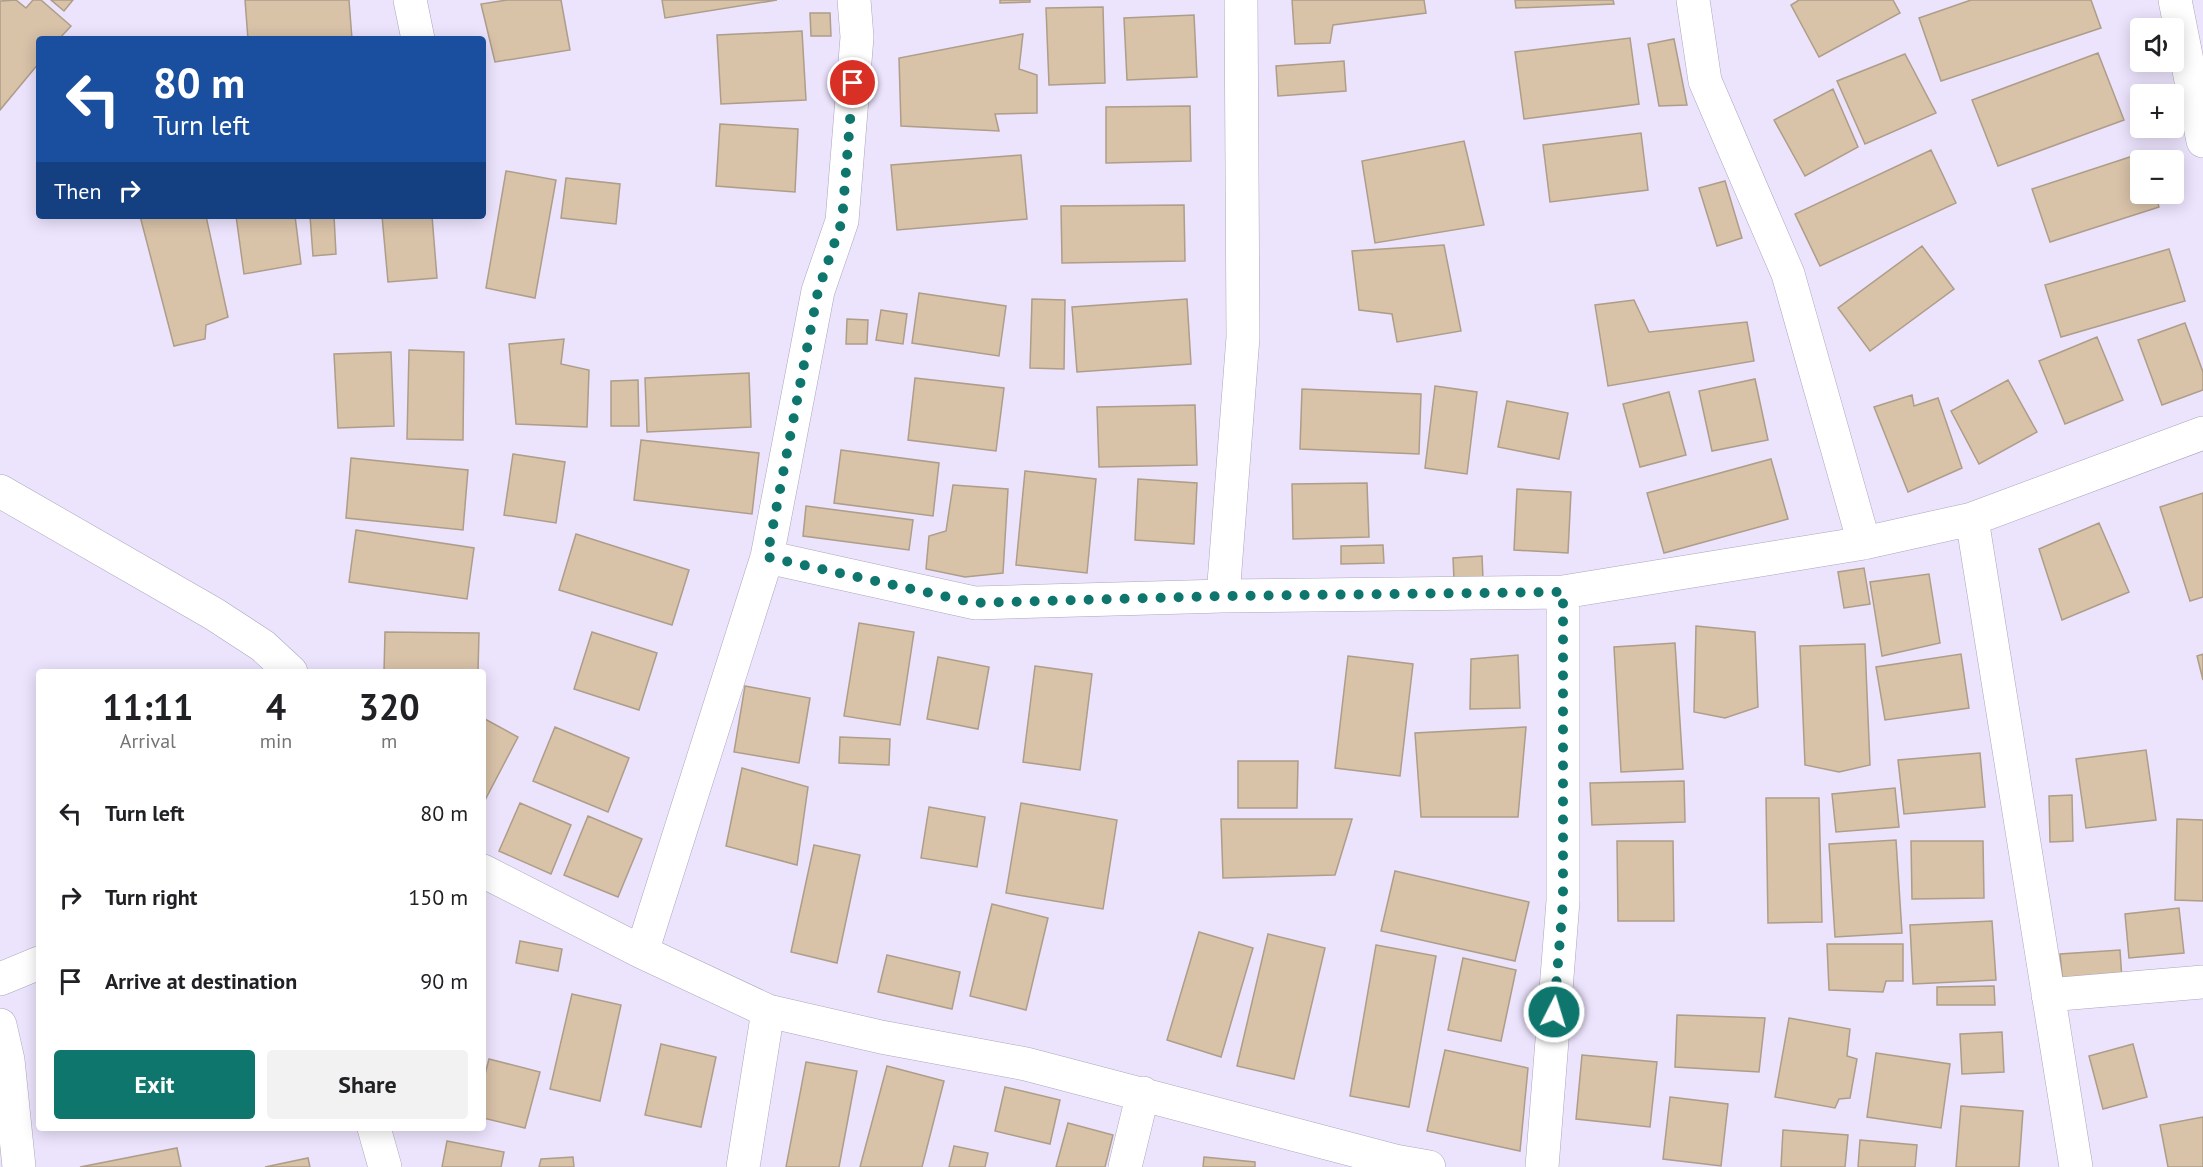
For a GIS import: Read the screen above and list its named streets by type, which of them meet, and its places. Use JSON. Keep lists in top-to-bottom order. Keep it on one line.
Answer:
{"page":{"map_buttons":["+","−"],"turn":["80 m","Turn left"],"then":"Then","eta":["11:11","Arrival","4","min","320","m"],"list":[{"name":"Turn left","value":"80 m"},{"name":"Turn right","value":"150 m"},{"name":"Arrive at destination","value":"90 m"}],"buttons":["Exit","Share"]}}
